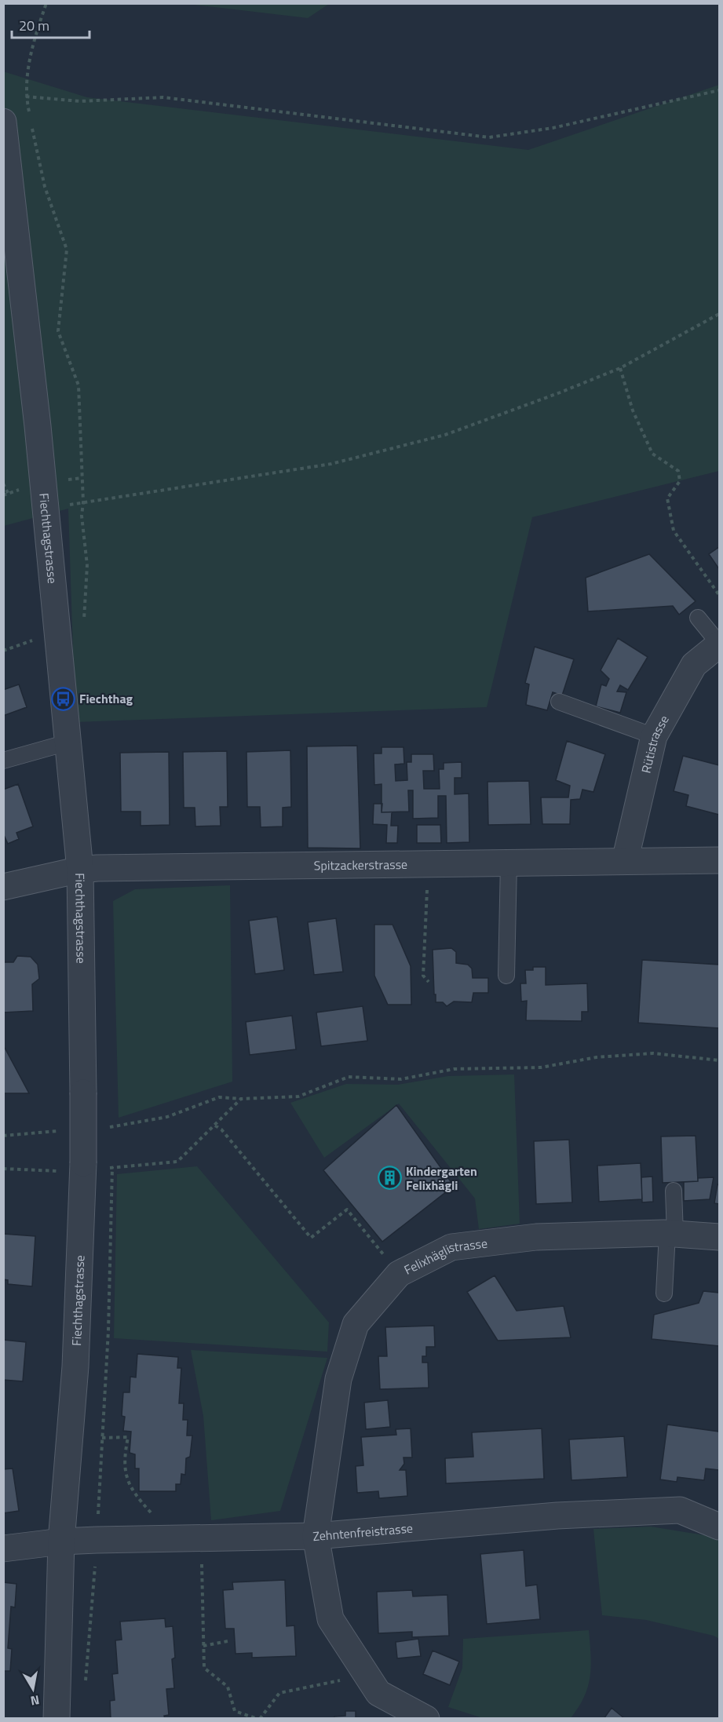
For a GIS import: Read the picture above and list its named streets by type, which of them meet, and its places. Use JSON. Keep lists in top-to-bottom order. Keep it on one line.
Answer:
{"streets":{"street":["Fiechthagstrasse","Rütistrasse","Spitzackerstrasse","Felixhäglistrasse","Zehntenfreistrasse"]},"crossings":[["Fiechthagstrasse","Spitzackerstrasse"],["Fiechthagstrasse","Zehntenfreistrasse"],["Rütistrasse","Spitzackerstrasse"],["Felixhäglistrasse","Zehntenfreistrasse"]],"places":{"bus stop":["Fiechthag"],"building":["Kindergarten Felixhägli"]},"scale_bar":"20 m","north":"bottom"}
